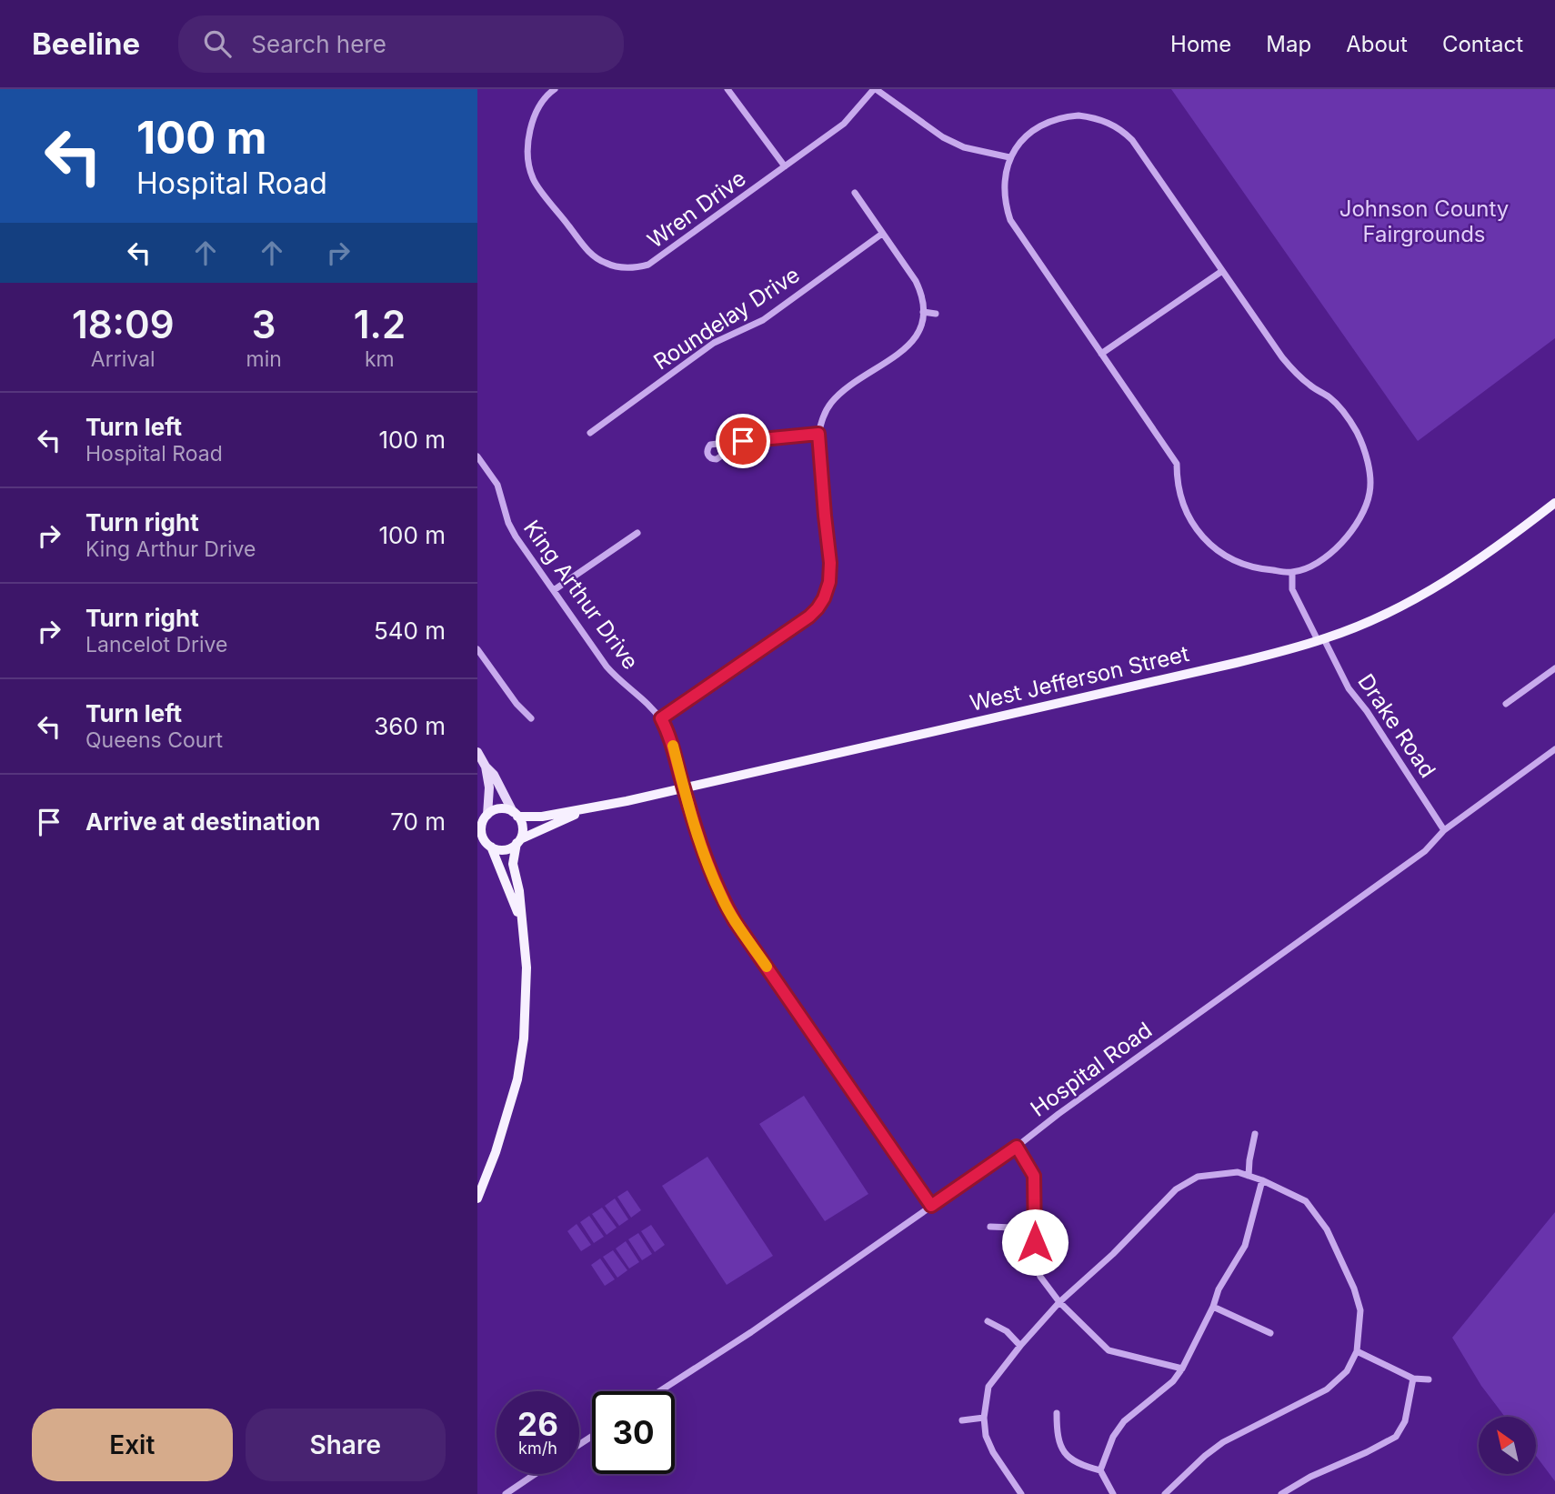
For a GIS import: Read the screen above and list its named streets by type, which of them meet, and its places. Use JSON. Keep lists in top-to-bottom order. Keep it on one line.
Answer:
{"streets":{"main road":["West Jefferson Street"],"street":["Wren Drive","Roundelay Drive","King Arthur Drive","Drake Road","Hospital Road"]},"crossings":[["King Arthur Drive","West Jefferson Street"],["King Arthur Drive","Hospital Road"],["West Jefferson Street","Drake Road"],["Drake Road","Hospital Road"]],"parks":["Johnson County Fairgrounds"],"north":"top left","page":{"header":"Beeline","search":"Search here","nav":["Home","Map","About","Contact"],"turn":["100 m","Hospital Road"],"eta":["18:09","Arrival","3","min","1.2","km"],"list":[{"name":"Turn left","note":"Hospital Road","value":"100 m"},{"name":"Turn right","note":"King Arthur Drive","value":"100 m"},{"name":"Turn right","note":"Lancelot Drive","value":"540 m"},{"name":"Turn left","note":"Queens Court","value":"360 m"},{"name":"Arrive at destination","value":"70 m"}],"speed":"26 km/h","limit":"30","buttons":["Exit","Share"]}}
